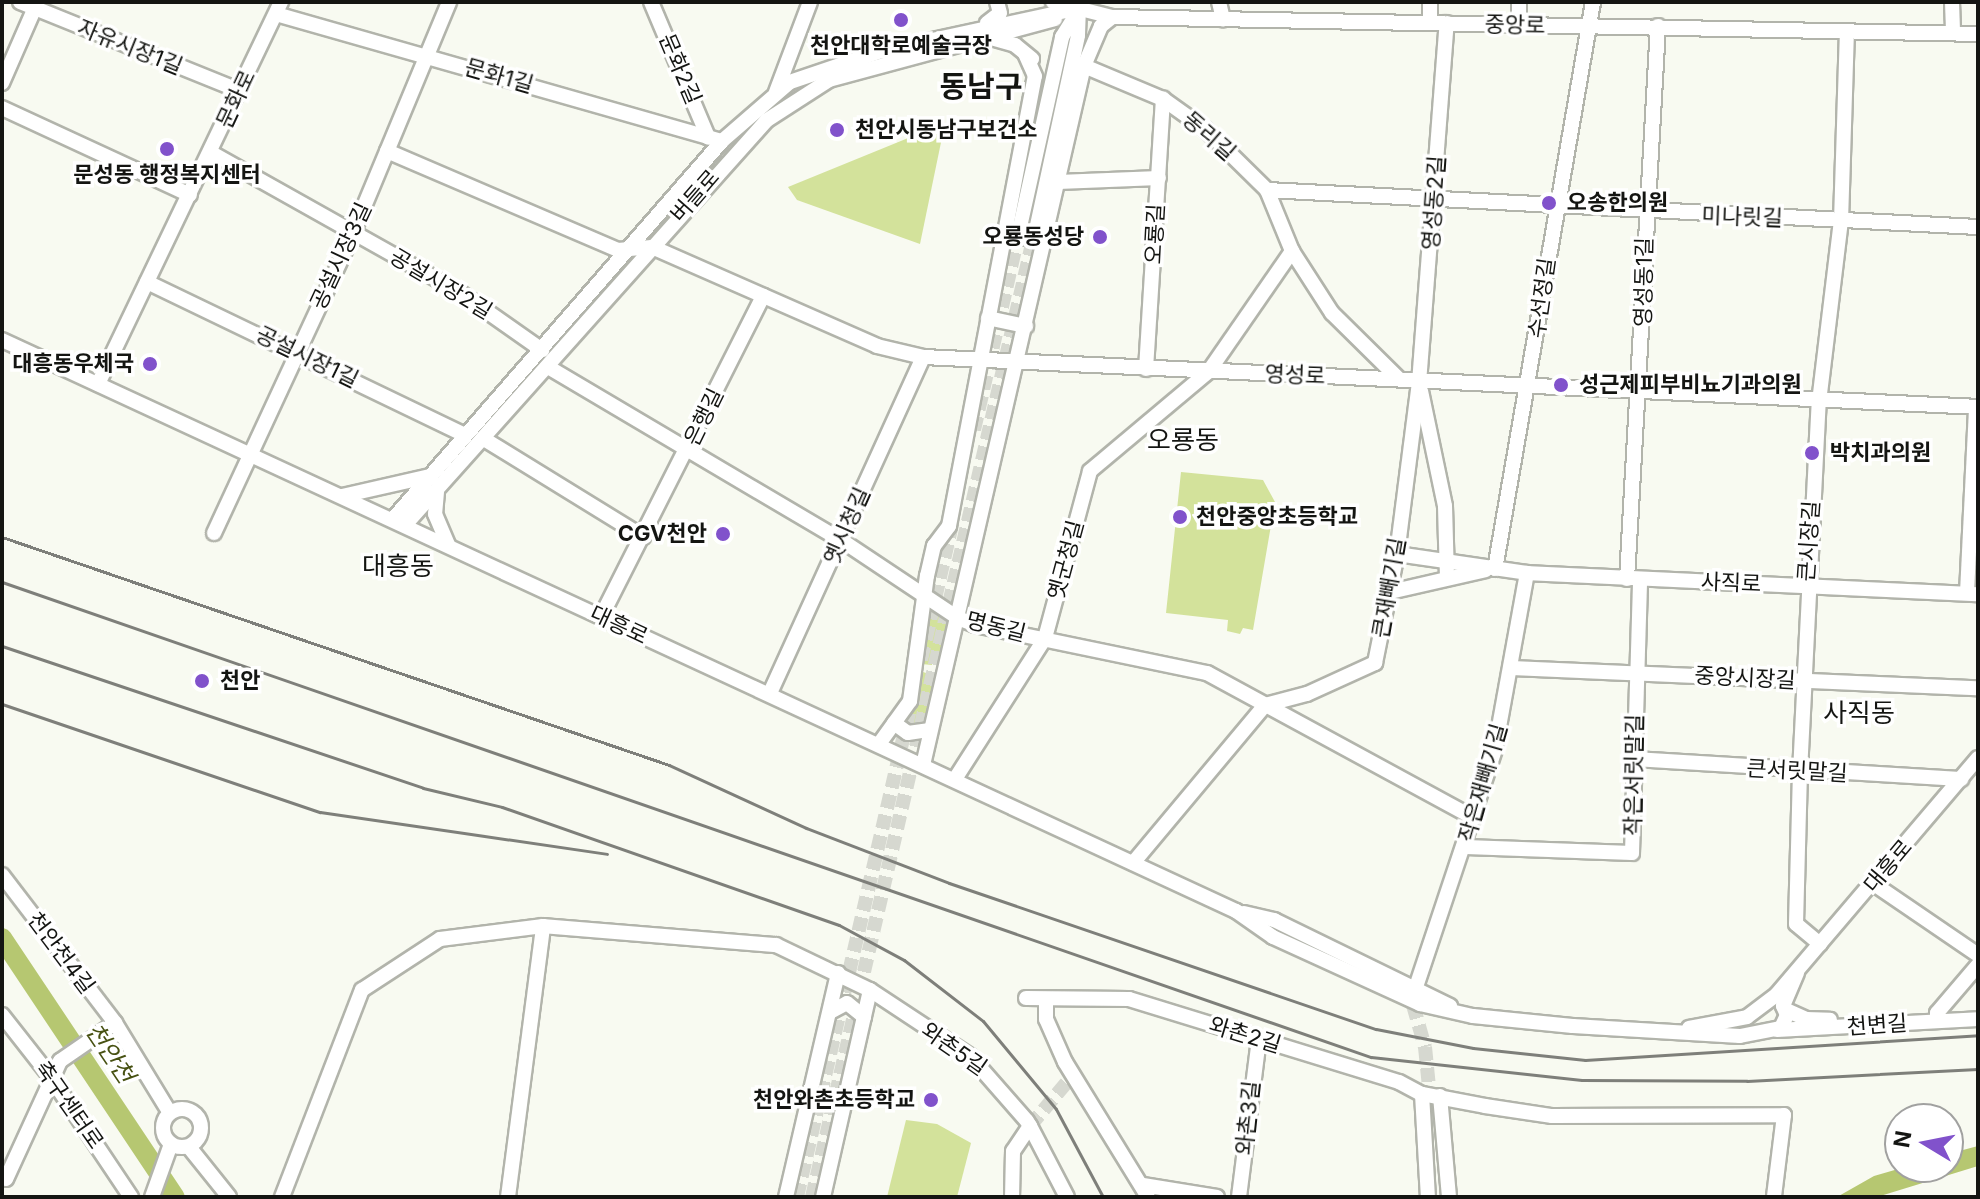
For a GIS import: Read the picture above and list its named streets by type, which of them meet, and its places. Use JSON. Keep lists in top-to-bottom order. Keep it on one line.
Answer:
{"streets":{"street":["중앙로","자유시장1길","문화2길","문화1길","문화로","동리길","버들로","영성동2길","미나릿길","오룡길","공설시장3길","영성동1길","공설시장2길","수선정길","공설시장1길","영성로","은행길","옛시청길","큰시장길","옛군청길","사직로","큰재빼기길","대흥로","명동길","중앙시장길","큰서릿말길","작은서릿말길","작은재빼기길","천안천4길","천변길","와촌2길","와촌5길","축구센터로","와촌3길"]},"crossings":[["중앙로","버들로"],["중앙로","영성동2길"],["중앙로","영성동1길"],["중앙로","수선정길"],["중앙로","큰시장길"],["자유시장1길","문화로"],["문화2길","문화1길"],["문화2길","버들로"],["문화1길","문화로"],["문화1길","버들로"],["문화1길","공설시장3길"],["문화로","공설시장2길"],["문화로","공설시장1길"],["문화로","대흥로"],["동리길","미나릿길"],["동리길","오룡길"],["동리길","영성로"],["버들로","공설시장2길"],["버들로","공설시장1길"],["버들로","영성로"],["버들로","대흥로"],["버들로","명동길"],["영성동2길","미나릿길"],["영성동2길","영성로"],["영성동2길","큰재빼기길"],["미나릿길","영성동1길"],["미나릿길","수선정길"],["미나릿길","큰시장길"],["오룡길","영성로"],["공설시장3길","공설시장2길"],["공설시장3길","공설시장1길"],["공설시장3길","영성로"],["공설시장3길","대흥로"],["영성동1길","영성로"],["영성동1길","사직로"],["영성동1길","작은서릿말길"],["수선정길","영성로"],["수선정길","사직로"],["영성로","은행길"],["영성로","옛시청길"],["영성로","큰시장길"],["영성로","옛군청길"],["영성로","사직로"],["영성로","큰재빼기길"],["은행길","대흥로"],["은행길","명동길"],["옛시청길","대흥로"],["옛시청길","명동길"],["큰시장길","사직로"],["큰시장길","대흥로"],["큰시장길","중앙시장길"],["큰시장길","큰서릿말길"],["옛군청길","대흥로"],["옛군청길","명동길"],["사직로","큰재빼기길"],["사직로","작은서릿말길"],["사직로","작은재빼기길"],["큰재빼기길","명동길"],["대흥로","큰서릿말길"],["대흥로","작은재빼기길"],["대흥로","천변길"],["명동길","작은재빼기길"],["중앙시장길","작은서릿말길"],["중앙시장길","작은재빼기길"],["큰서릿말길","작은서릿말길"],["작은서릿말길","작은재빼기길"],["와촌2길","와촌3길"]],"districts":["동남구","오룡동","대흥동","사직동"],"water":["천안천"],"places":["천안대학로예술극장","천안시동남구보건소","문성동 행정복지센터","오송한의원","오룡동성당","대흥동우체국","성근제피부비뇨기과의원","박치과의원","천안중앙초등학교","CGV천안","천안","천안와촌초등학교"],"north":"left"}
